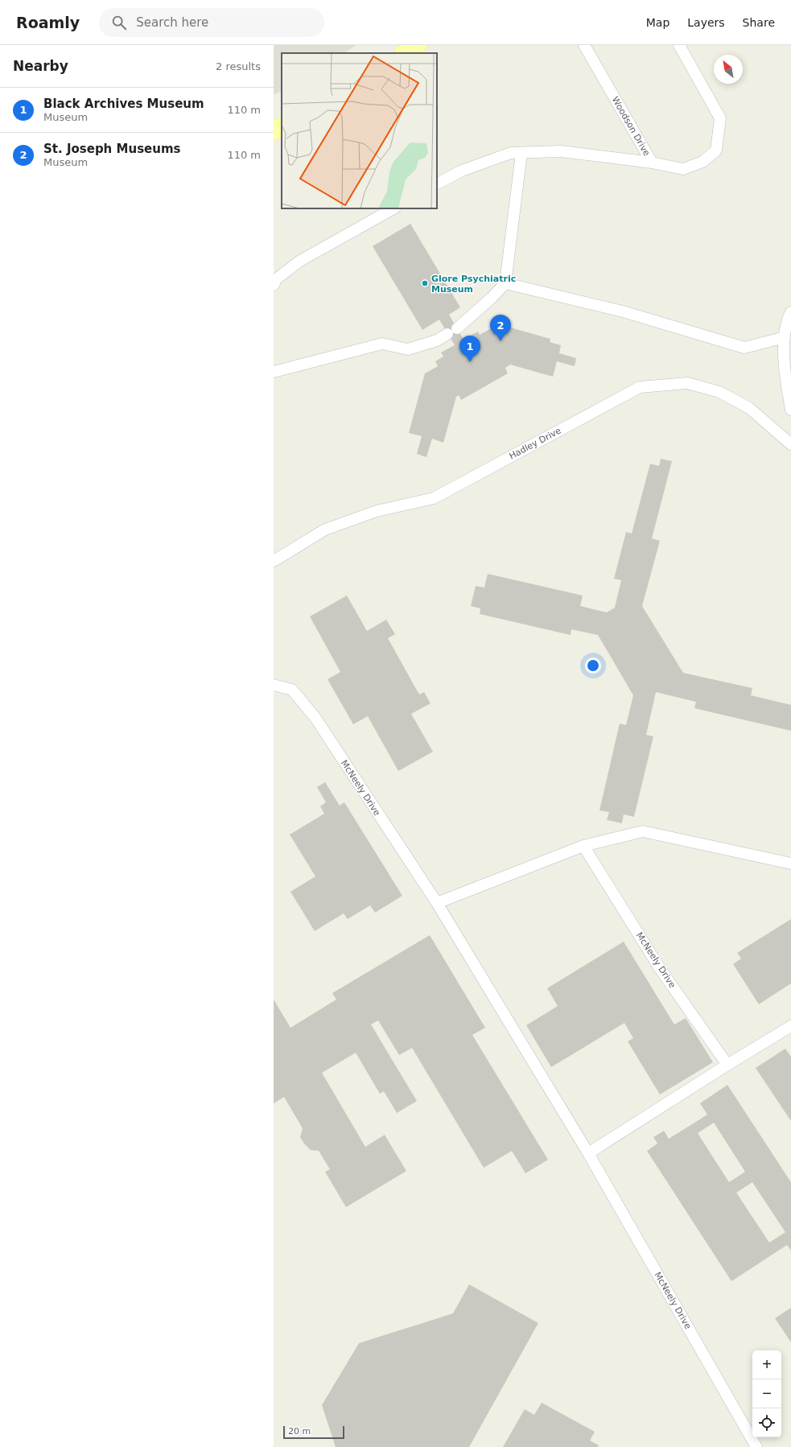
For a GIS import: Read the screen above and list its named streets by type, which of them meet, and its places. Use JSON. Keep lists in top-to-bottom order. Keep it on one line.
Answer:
{"streets":{"lane":["Woodson Drive","Hadley Drive","McNeely Drive"]},"places":["Glore Psychiatric Museum"],"scale_bar":"20 m","north":"top left","page":{"header":"Roamly","search":"Search here","nav":["Map","Layers","Share"],"heading":["Nearby","2 results"],"list":[{"mark":"1","name":"Black Archives Museum","note":"Museum","value":"110 m"},{"mark":"2","name":"St. Joseph Museums","note":"Museum","value":"110 m"}],"pins":["2","1"],"map_buttons":["+","−"],"scale":"20 m"}}
